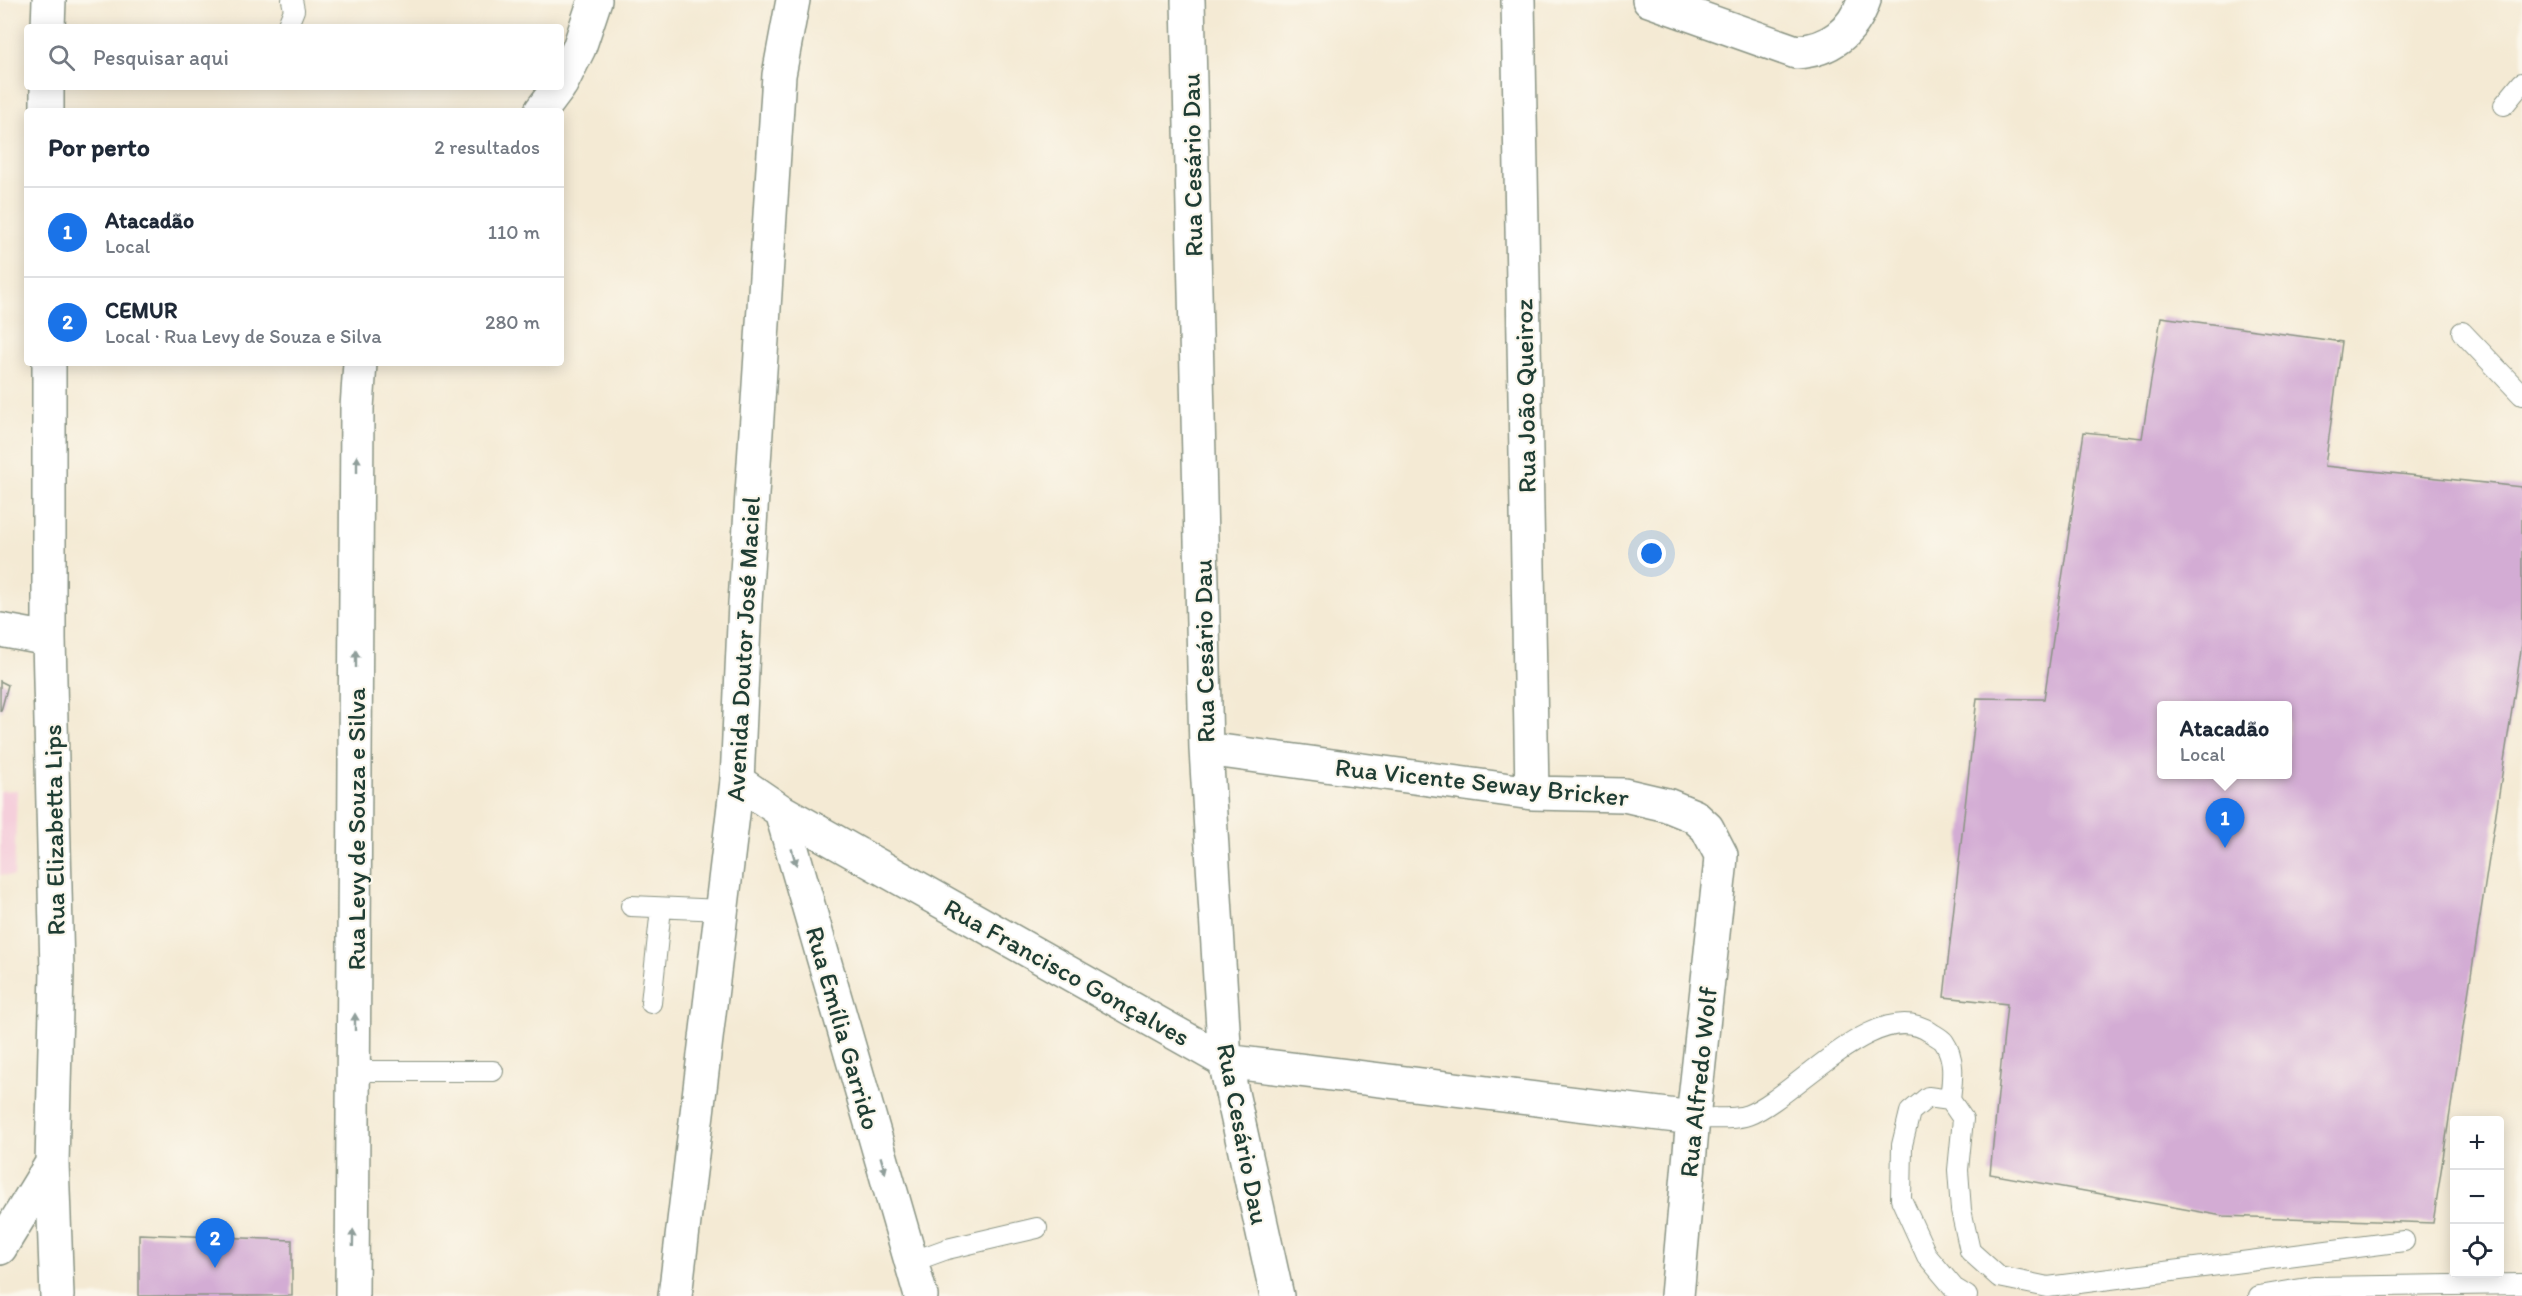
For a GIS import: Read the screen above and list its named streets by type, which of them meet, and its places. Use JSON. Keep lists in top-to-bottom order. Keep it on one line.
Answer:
{"streets":{"street":["Rua Cesário Dau","Rua João Queiroz","Avenida Doutor José Maciel","Rua Vicente Seway Bricker","Rua Levy de Souza e Silva","Rua Elizabetta Lips","Rua Francisco Gonçalves","Rua Emília Garrido","Rua Alfredo Wolf"]},"crossings":[["Rua Cesário Dau","Rua Vicente Seway Bricker"],["Rua Cesário Dau","Rua Francisco Gonçalves"],["Rua João Queiroz","Rua Vicente Seway Bricker"],["Rua Vicente Seway Bricker","Rua Alfredo Wolf"],["Rua Francisco Gonçalves","Rua Emília Garrido"],["Rua Francisco Gonçalves","Rua Alfredo Wolf"]],"one_way":["Rua Levy de Souza e Silva","Rua Emília Garrido"],"page":{"search":"Pesquisar aqui","heading":["Por perto","2 resultados"],"list":[{"mark":"1","name":"Atacadão","note":"Local","value":"110 m"},{"mark":"2","name":"CEMUR","note":"Local · Rua Levy de Souza e Silva","value":"280 m"}],"popup":["Atacadão","Local"],"pins":["1","2"],"map_buttons":["+","−"]}}
